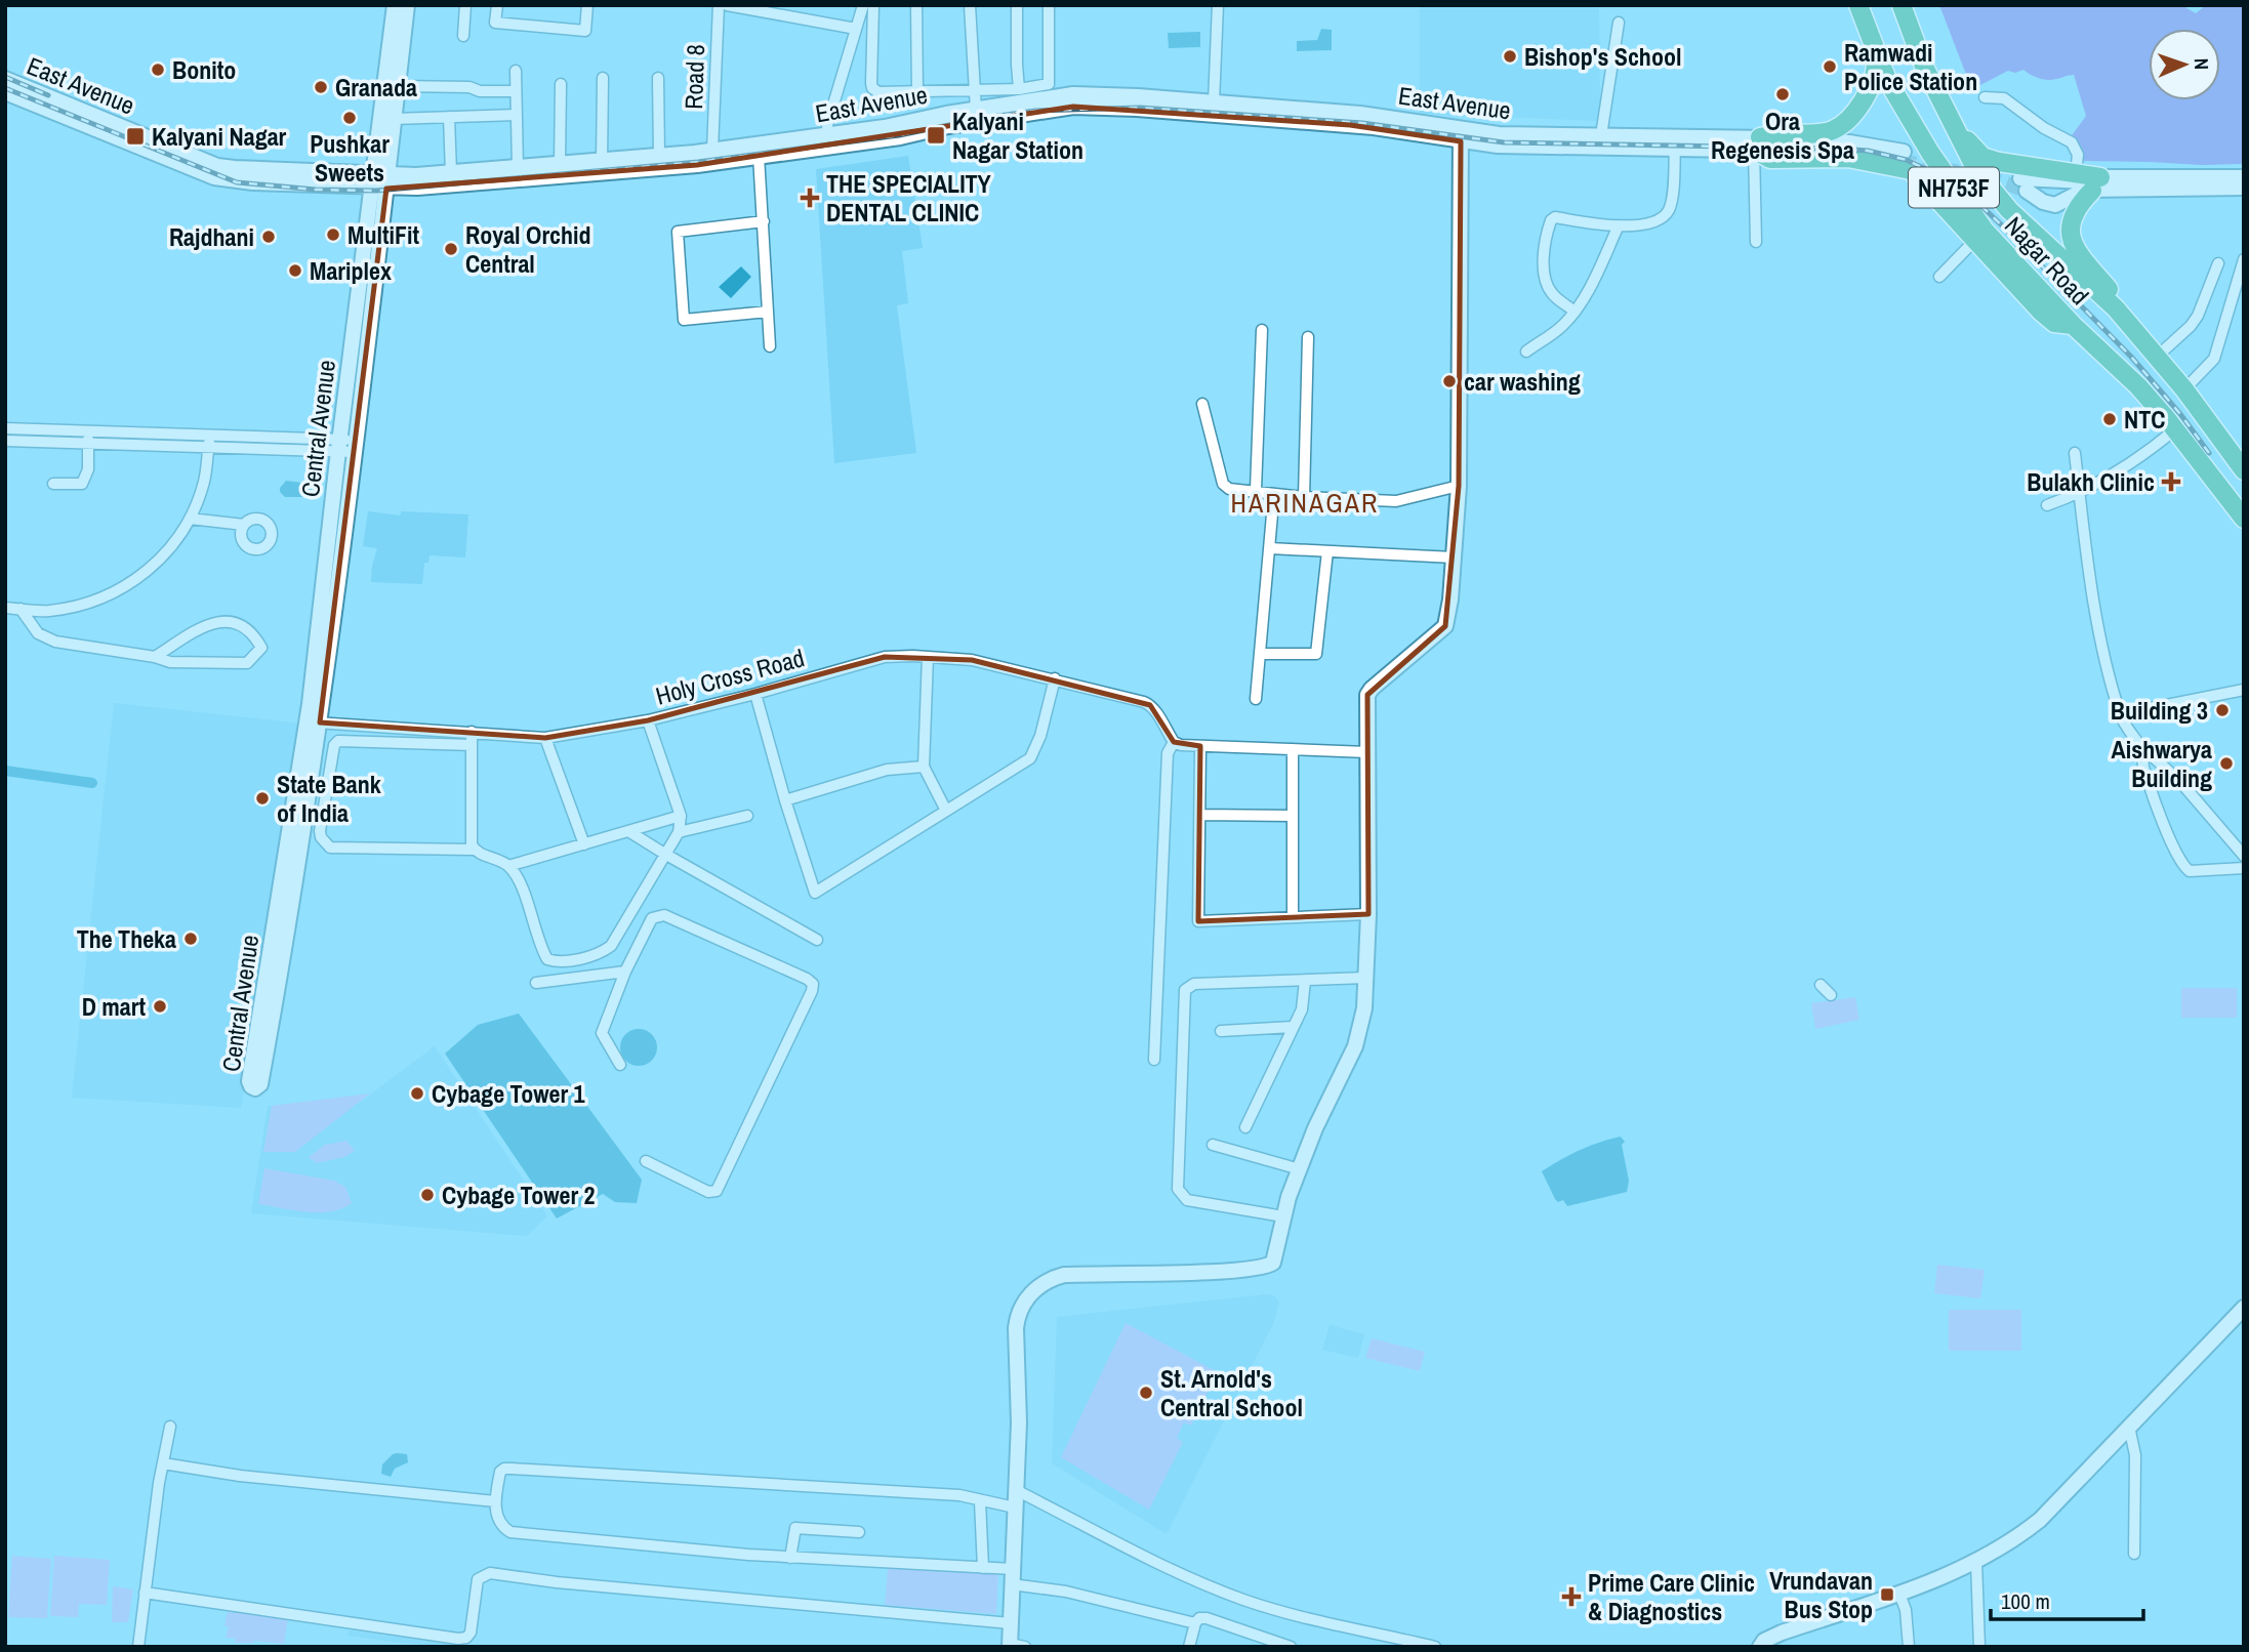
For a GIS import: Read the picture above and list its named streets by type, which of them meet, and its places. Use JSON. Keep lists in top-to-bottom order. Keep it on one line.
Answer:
{"streets":{"highway":["NH753F","Nagar Road"],"street":["Road 8","East Avenue","Central Avenue","Holy Cross Road"]},"crossings":[["Road 8","East Avenue"],["East Avenue","Central Avenue"],["Central Avenue","Holy Cross Road"]],"districts":["HARINAGAR"],"places":{"other":["Bishop's School","Ramwadi Police Station","Bonito","Granada","Ora Regenesis Spa","Pushkar Sweets","MultiFit","Rajdhani","Royal Orchid Central","Mariplex","car washing","NTC","Building 3","Aishwarya Building","State Bank of India","The Theka","D mart","Cybage Tower 1","Cybage Tower 2","St. Arnold's Central School"],"transit":["Kalyani Nagar Station","Kalyani Nagar","Vrundavan Bus Stop"],"health":["THE SPECIALITY DENTAL CLINIC","Bulakh Clinic","Prime Care Clinic & Diagnostics"]},"scale_bar":"100 m","north":"right"}
